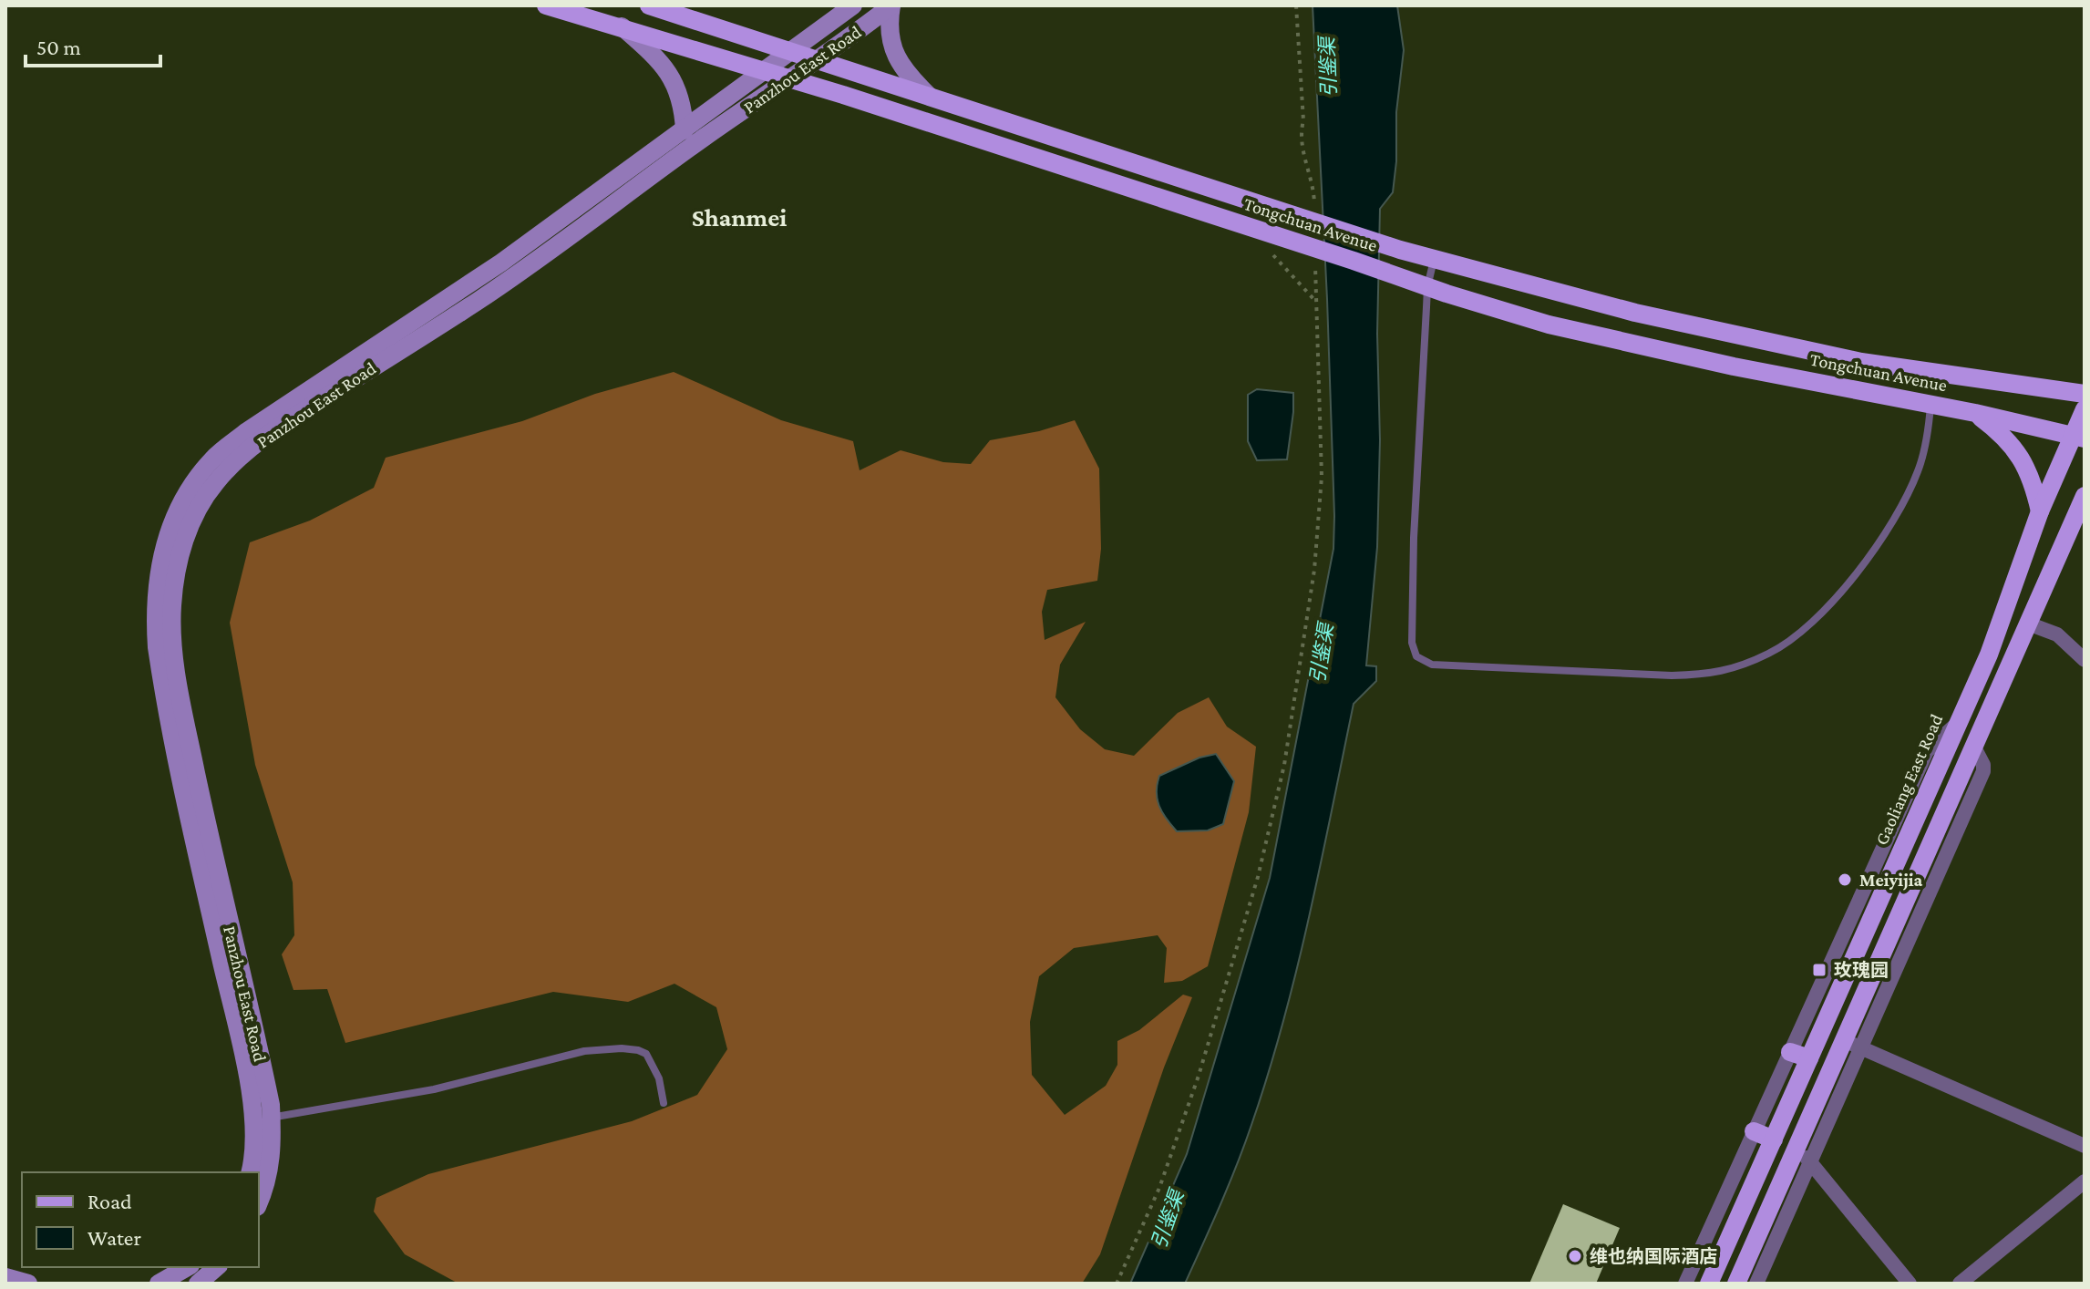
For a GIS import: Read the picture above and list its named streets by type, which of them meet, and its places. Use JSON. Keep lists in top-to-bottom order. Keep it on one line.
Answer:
{"streets":{"main road":["Panzhou East Road","Tongchuan Avenue","Gaoliang East Road"]},"crossings":[["Panzhou East Road","Tongchuan Avenue"],["Tongchuan Avenue","Gaoliang East Road"]],"districts":["Shanmei"],"water":["引鉴渠"],"places":{"other":["Meiyijia","维也纳国际酒店"],"transit":["玫瑰园"]},"legend":["Road","Water"],"scale_bar":"50 m"}
